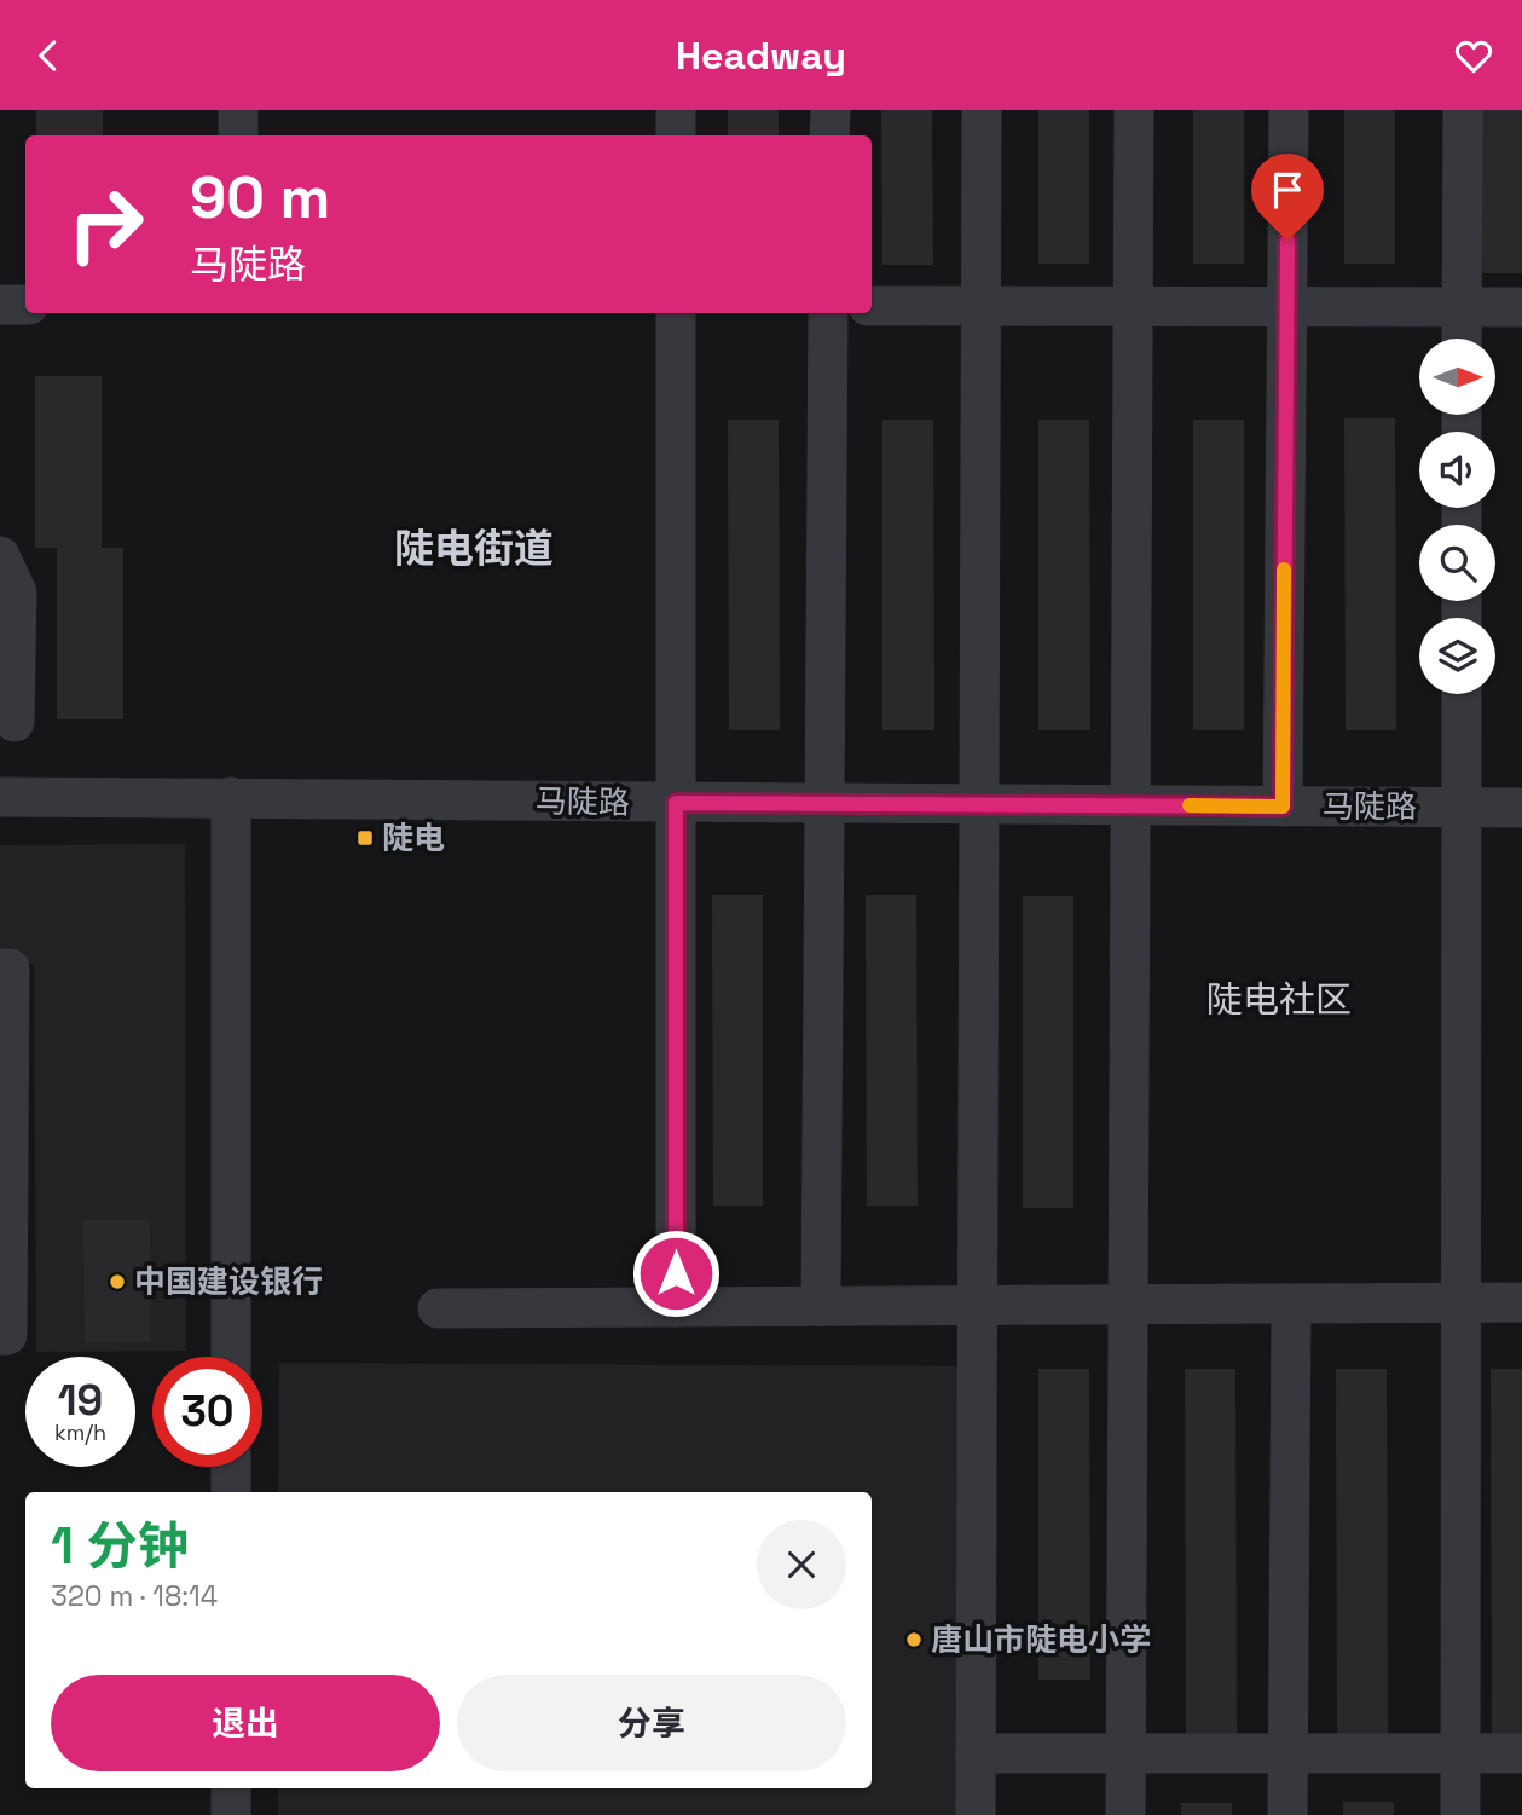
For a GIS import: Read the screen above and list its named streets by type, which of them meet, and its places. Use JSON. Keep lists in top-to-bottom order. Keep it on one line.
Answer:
{"streets":{"street":["马陡路"]},"districts":["陡电街道","陡电社区"],"places":{"transit":["陡电"],"other":["中国建设银行","唐山市陡电小学"]},"north":"right","page":{"header":"Headway","turn":["90 m","马陡路"],"speed":"19 km/h","limit":"30","heading":["1 分钟","320 m · 18:14"],"buttons":["退出","分享"]}}
